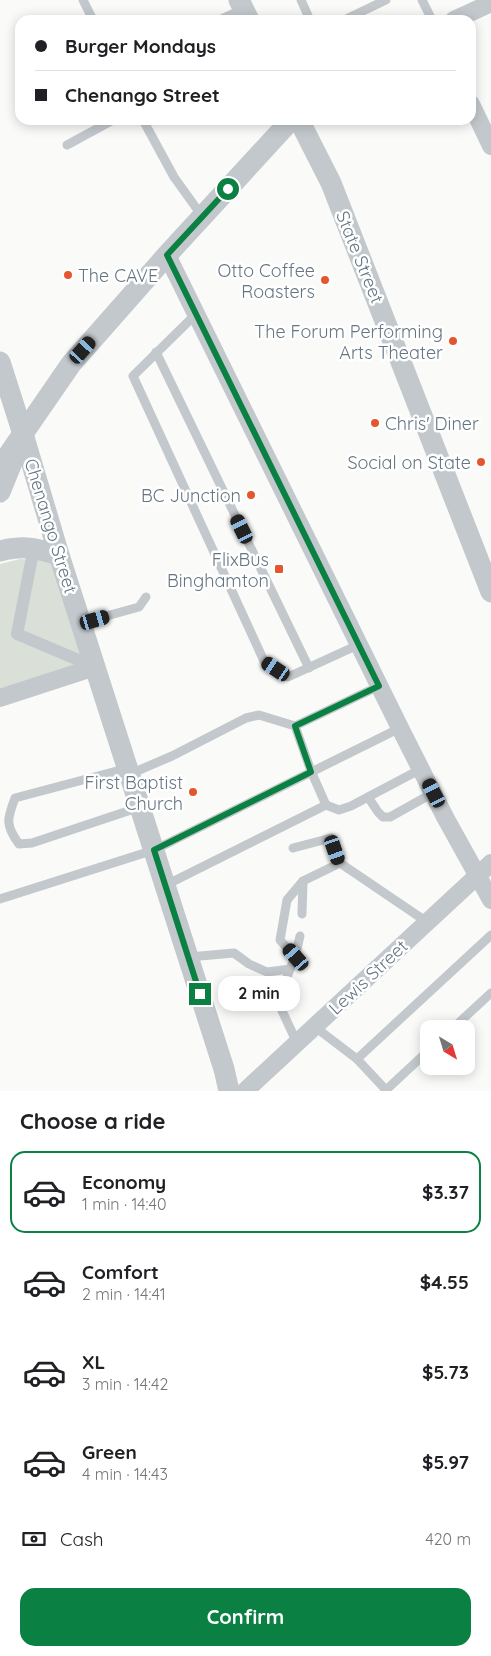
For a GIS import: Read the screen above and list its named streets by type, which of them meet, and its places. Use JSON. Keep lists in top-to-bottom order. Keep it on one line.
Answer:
{"streets":{"street":["State Street","Chenango Street","Lewis Street"]},"places":{"other":["The CAVE","Otto Coffee Roasters","The Forum Performing Arts Theater","Chris' Diner","Social on State","BC Junction","First Baptist Church"],"transit":["FlixBus Binghamton"]},"north":"bottom right","page":{"banner":["Burger Mondays","Chenango Street"],"bubble":"2 min","heading":"Choose a ride","list":[{"name":"Economy","note":"1 min · 14:40","value":"$3.37"},{"name":"Comfort","note":"2 min · 14:41","value":"$4.55"},{"name":"XL","note":"3 min · 14:42","value":"$5.73"},{"name":"Green","note":"4 min · 14:43","value":"$5.97"}],"pay":["Cash","420 m"],"buttons":"Confirm"}}
